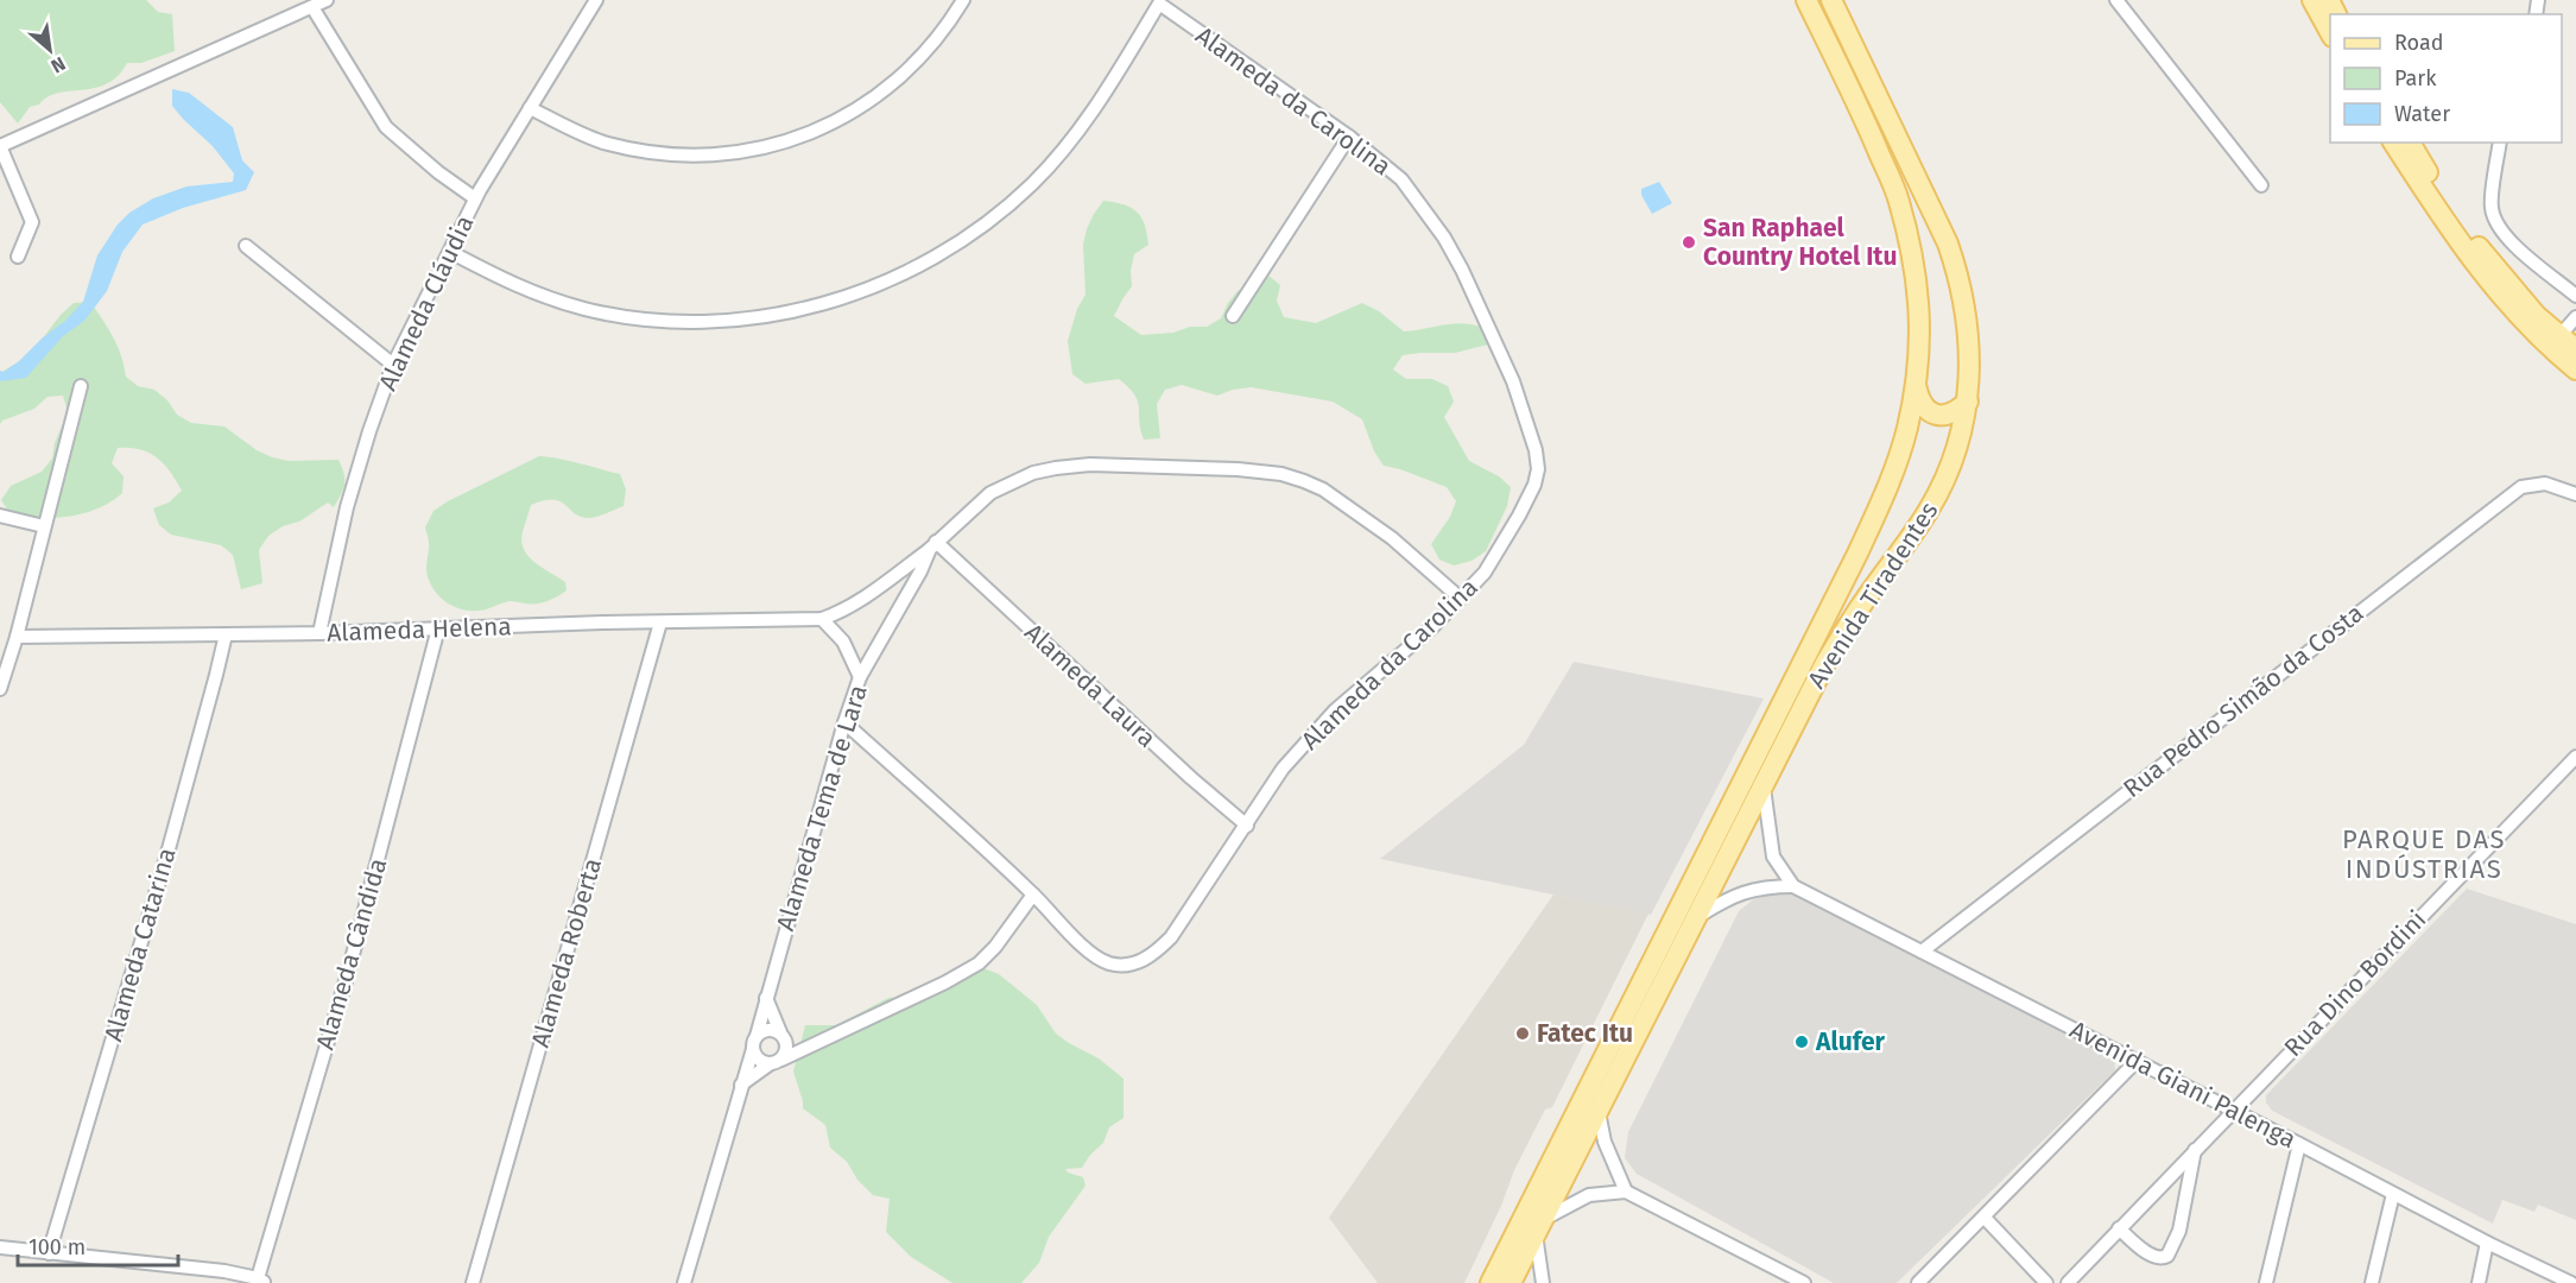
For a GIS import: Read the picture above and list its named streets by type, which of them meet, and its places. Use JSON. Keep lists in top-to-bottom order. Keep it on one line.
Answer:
{"streets":{"main road":["Avenida Tiradentes"],"street":["Alameda da Carolina","Alameda Cláudia","Alameda Helena","Alameda Laura","Rua Pedro Simão da Costa","Alameda Tema de Lara","Alameda Catarina","Alameda Roberta","Alameda Cândida","Rua Dino Bordini","Avenida Giani Palenga"]},"crossings":[["Alameda da Carolina","Alameda Cláudia"],["Alameda da Carolina","Alameda Laura"],["Alameda da Carolina","Alameda Tema de Lara"],["Alameda Cláudia","Alameda Helena"],["Alameda Helena","Alameda Laura"],["Alameda Helena","Alameda Tema de Lara"],["Alameda Helena","Alameda Catarina"],["Alameda Helena","Alameda Roberta"],["Alameda Helena","Alameda Cândida"],["Alameda Laura","Alameda Tema de Lara"],["Rua Pedro Simão da Costa","Avenida Giani Palenga"],["Rua Dino Bordini","Avenida Giani Palenga"]],"districts":["PARQUE DAS INDÚSTRIAS"],"places":["San Raphael Country Hotel Itu","Fatec Itu","Alufer"],"legend":["Road","Park","Water"],"scale_bar":"100 m","north":"bottom right"}
